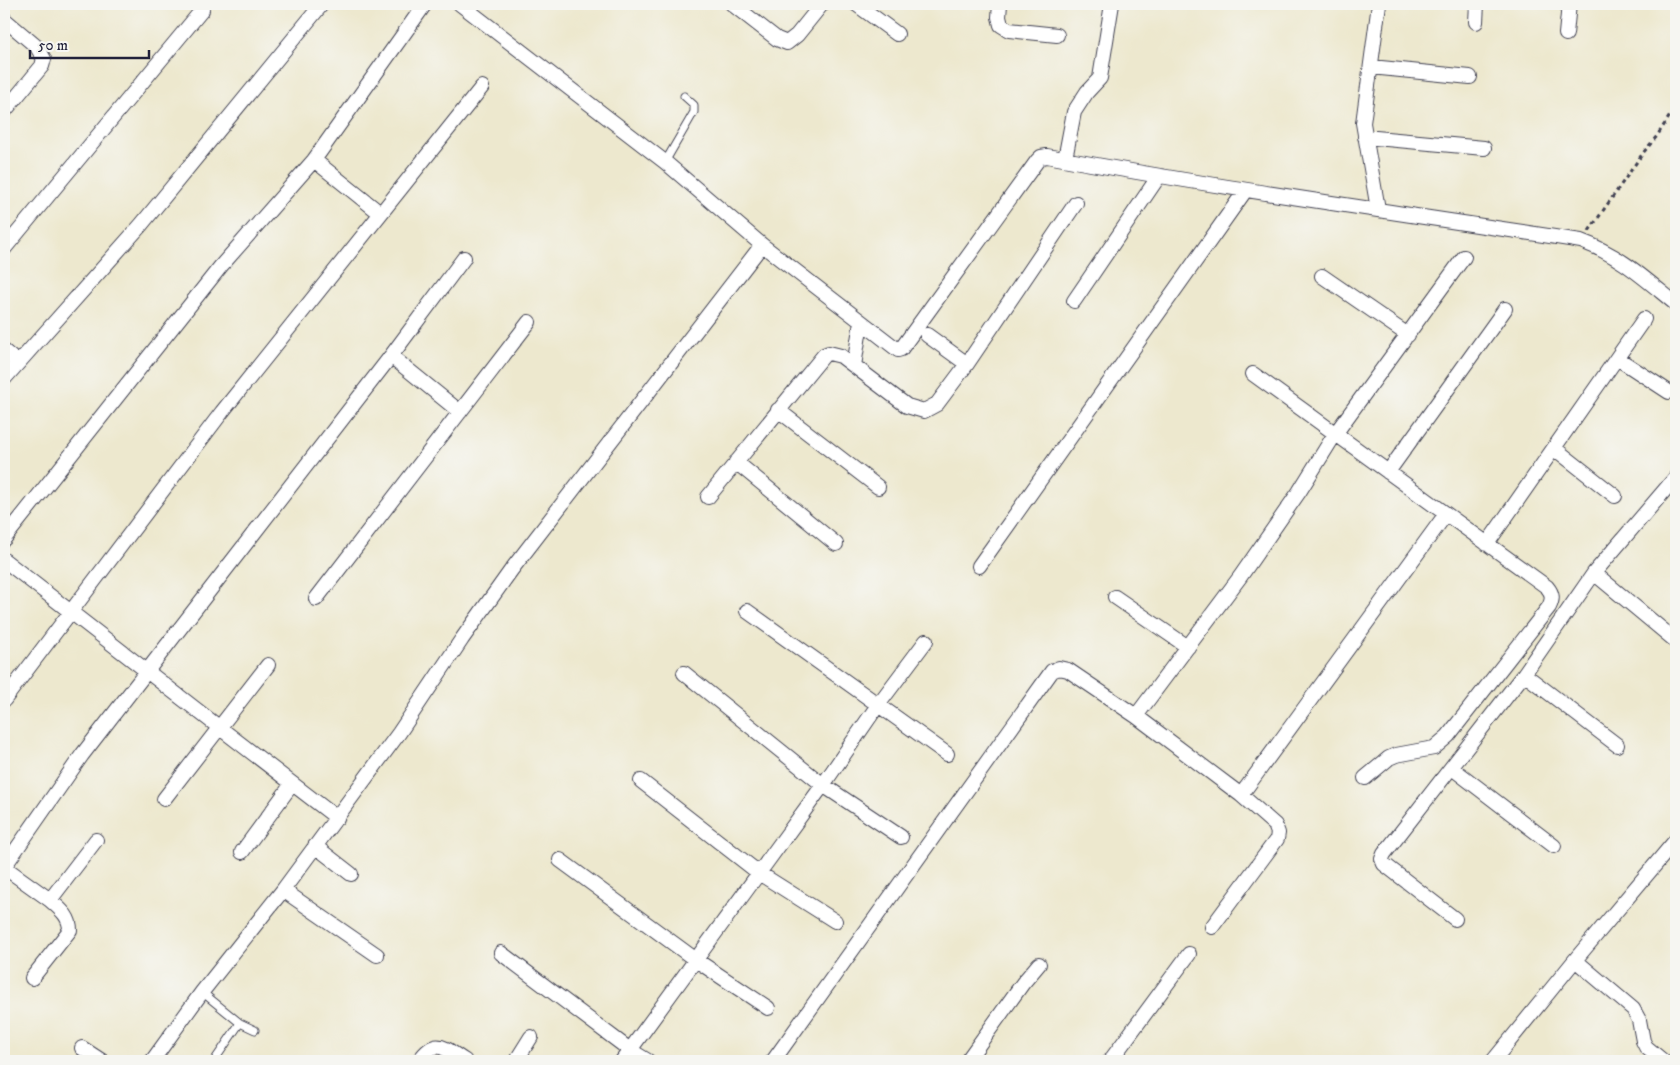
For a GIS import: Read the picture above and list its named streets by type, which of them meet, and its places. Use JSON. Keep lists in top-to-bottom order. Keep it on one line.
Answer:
{"scale_bar":"50 m"}
